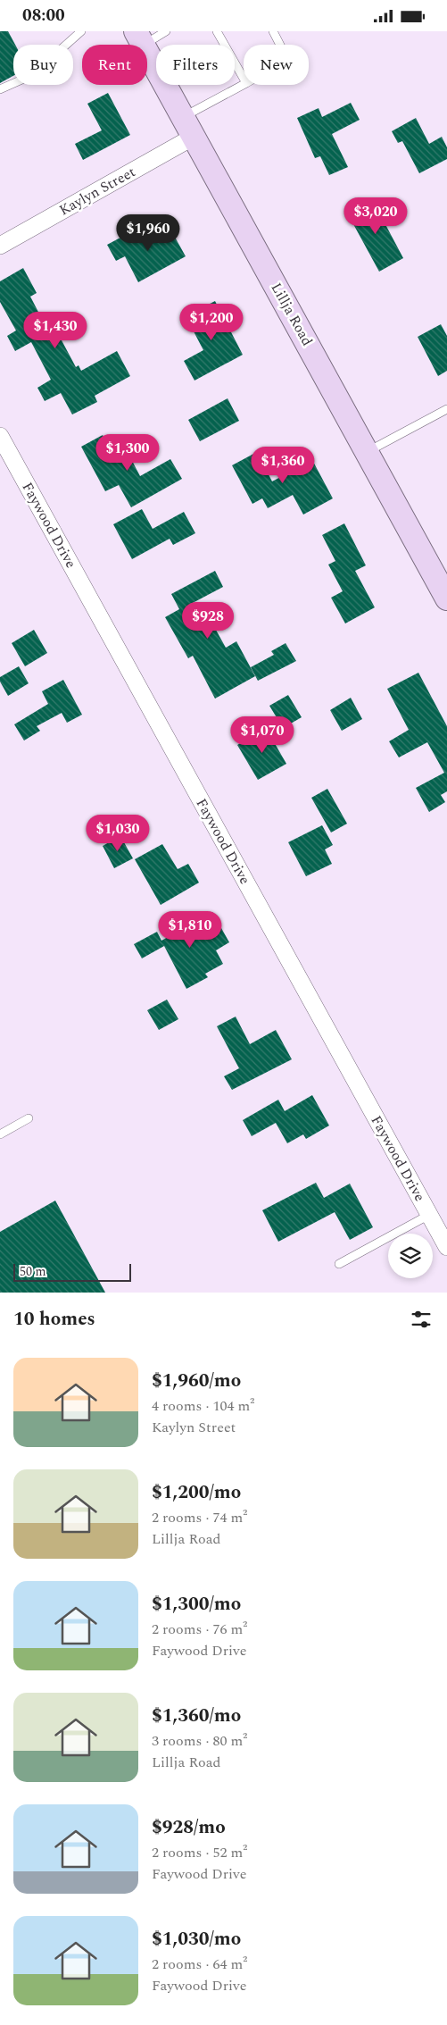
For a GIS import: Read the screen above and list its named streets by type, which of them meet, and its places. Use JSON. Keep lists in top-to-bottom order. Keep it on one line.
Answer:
{"streets":{"street":["Kaylyn Street","Lillja Road","Faywood Drive"]},"crossings":[["Kaylyn Street","Lillja Road"]],"scale_bar":"50 m","page":{"status":"08:00","chip":["Buy","Rent","Filters","New"],"price":["$3,020","$1,960","$1,200","$1,430","$1,300","$1,360","$928","$1,070","$1,030","$1,810"],"scale":"50 m","heading":"10 homes","list":[{"name":"$1,960/mo","note":"4 rooms · 104 m² · Kaylyn Street"},{"name":"$1,200/mo","note":"2 rooms · 74 m² · Lillja Road"},{"name":"$1,300/mo","note":"2 rooms · 76 m² · Faywood Drive"},{"name":"$1,360/mo","note":"3 rooms · 80 m² · Lillja Road"},{"name":"$928/mo","note":"2 rooms · 52 m² · Faywood Drive"},{"name":"$1,030/mo","note":"2 rooms · 64 m² · Faywood Drive"}]}}
